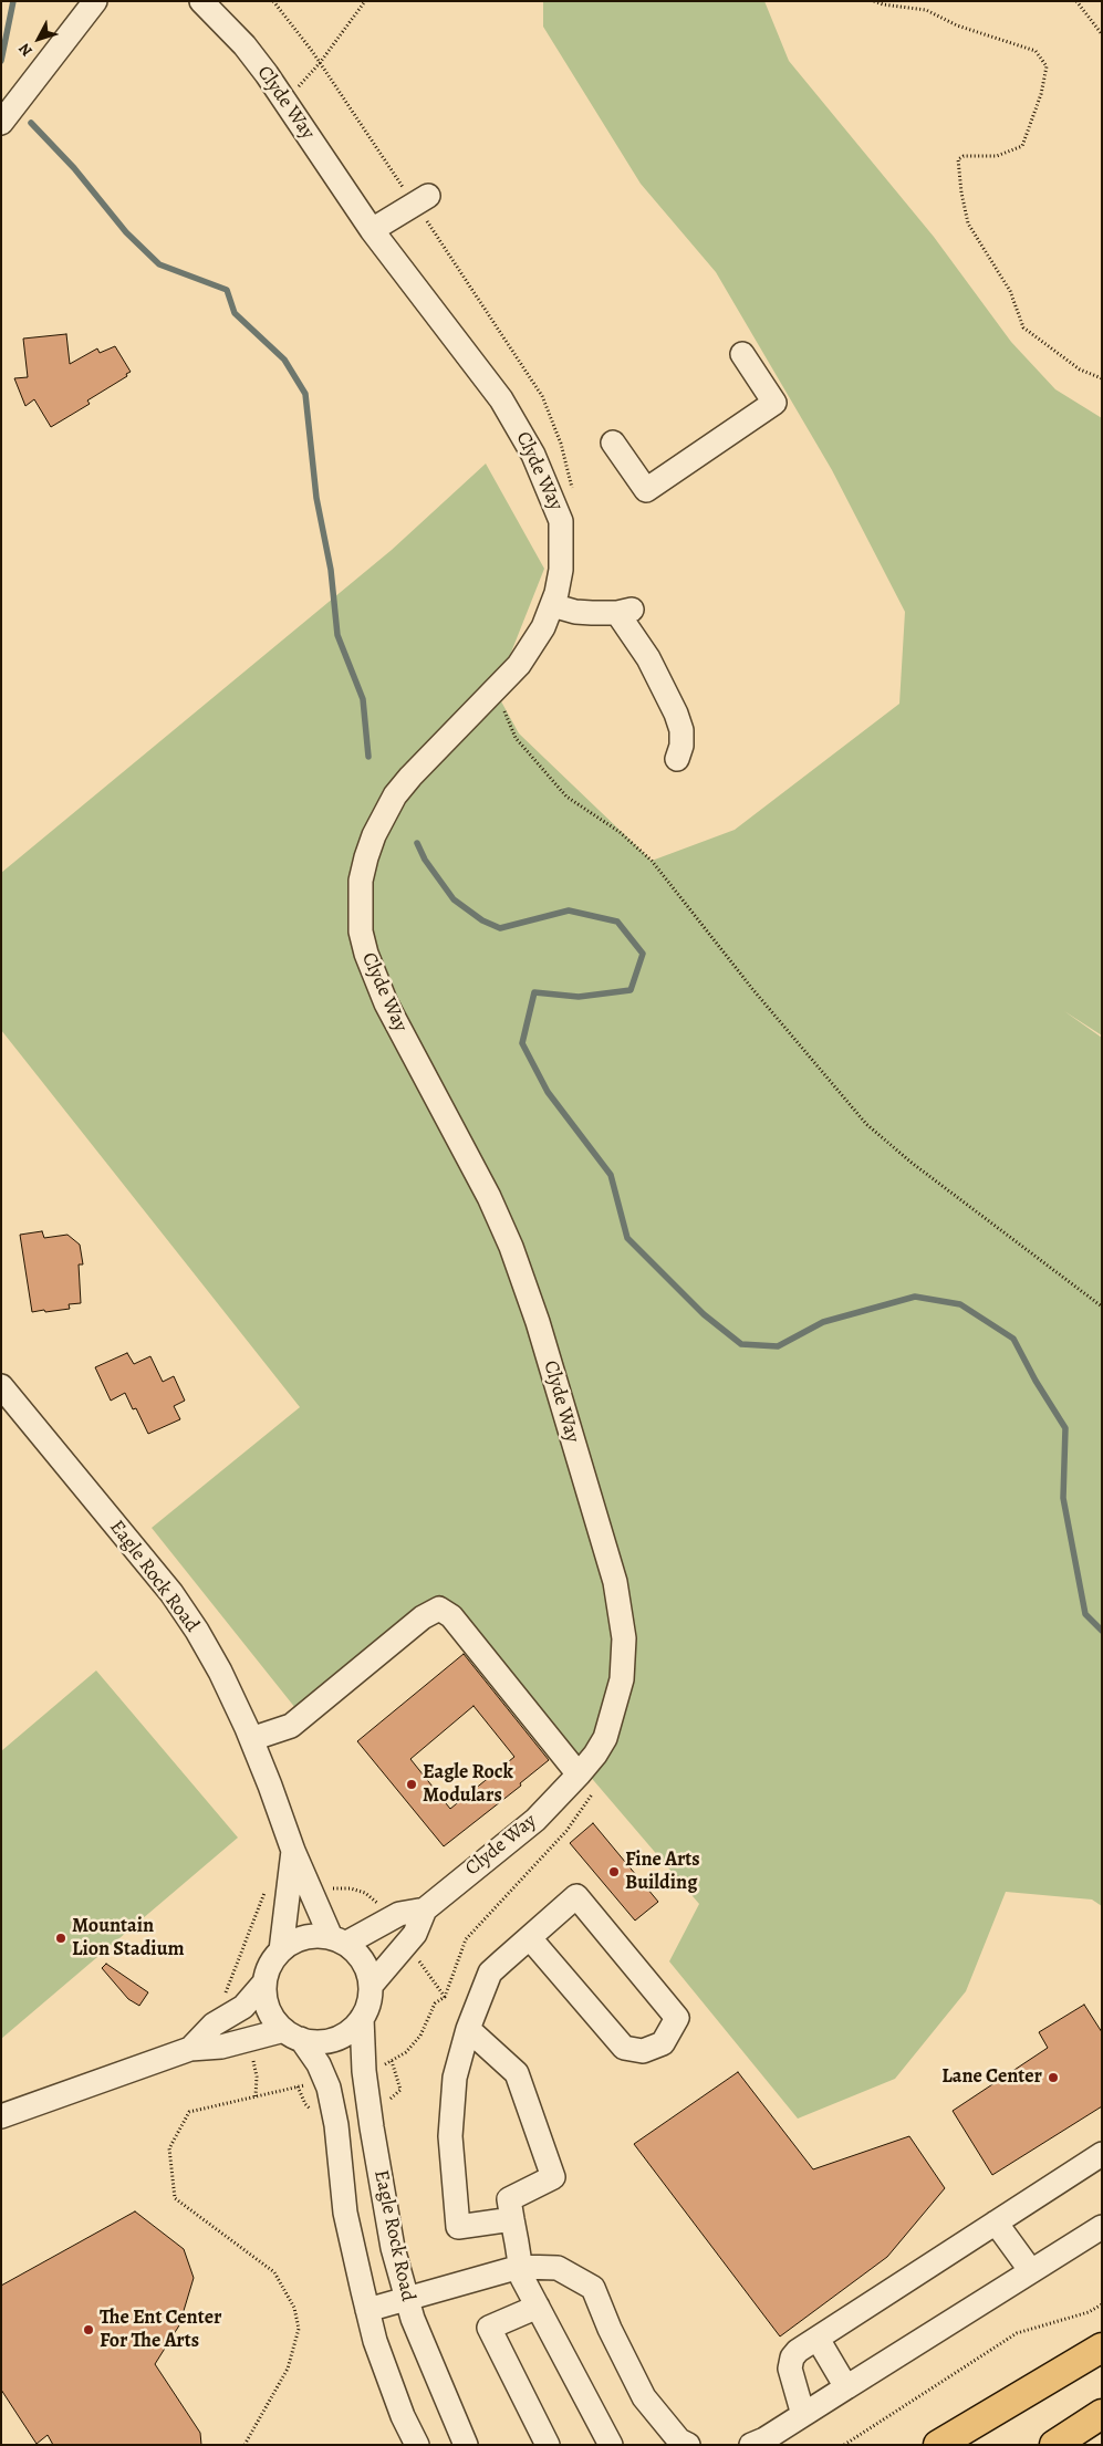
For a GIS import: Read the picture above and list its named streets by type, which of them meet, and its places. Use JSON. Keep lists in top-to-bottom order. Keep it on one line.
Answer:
{"streets":{"street":["Clyde Way","Eagle Rock Road"]},"places":["Eagle Rock Modulars","Fine Arts Building","Mountain Lion Stadium","Lane Center","The Ent Center For The Arts"],"north":"bottom left"}
